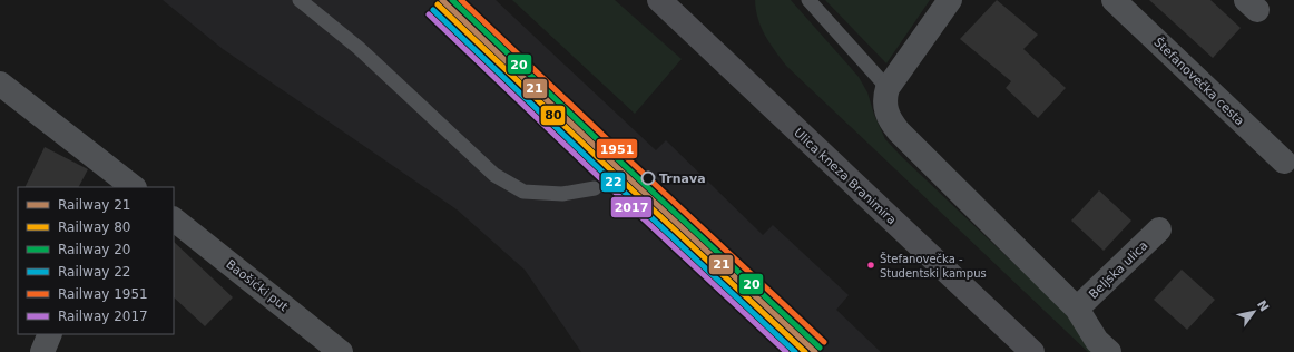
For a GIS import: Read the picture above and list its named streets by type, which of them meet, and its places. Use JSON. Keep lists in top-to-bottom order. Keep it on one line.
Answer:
{"streets":{"main road":["Ulica kneza Branimira"],"street":["Štefanovečka cesta","Beljska ulica","Baošićki put"]},"places":["Trnava","Štefanovečka - Studentski kampus"],"lines":["rail line 21","rail line 20","rail line 1951","rail line 80","rail line 22","rail line 2017"],"legend":["Railway 21","Railway 80","Railway 20","Railway 22","Railway 1951","Railway 2017"],"north":"top right"}
